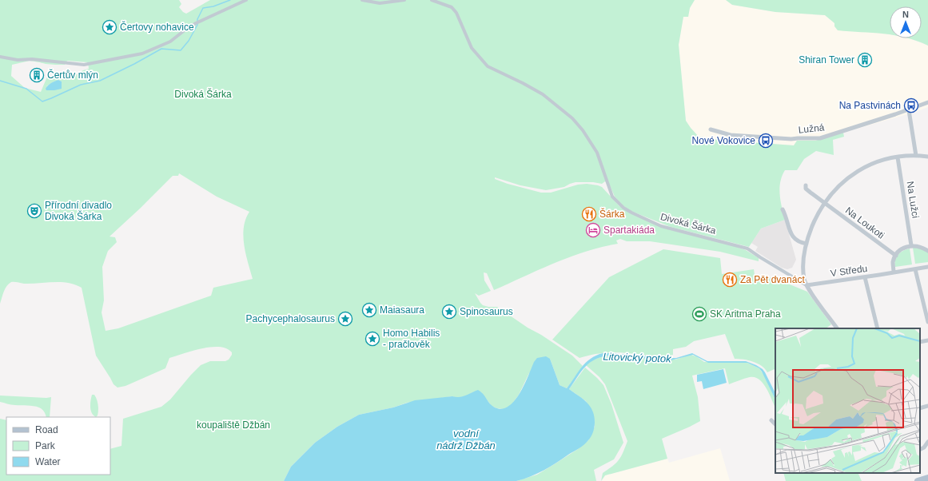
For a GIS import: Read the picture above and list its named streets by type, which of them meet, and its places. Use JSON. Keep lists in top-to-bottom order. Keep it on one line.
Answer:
{"streets":{"street":["Lužná","Na Lužci","Na Loukoti","Divoká Šárka","V Středu"]},"crossings":[["Divoká Šárka","V Středu"]],"water":["Litovický potok","vodní nádrž Džbán"],"parks":["Divoká Šárka","koupaliště Džbán"],"places":{"place":["Čertovy nohavice","Maiasaura","Spinosaurus","Pachycephalosaurus","Homo Habilis - pračlověk"],"building":["Shiran Tower","Čertův mlýn"],"bus stop":["Na Pastvinách","Nové Vokovice"],"theatre":["Přírodní divadlo Divoká Šárka"],"restaurant":["Šárka","Za Pět dvanáct"],"hotel":["Spartakiáda"],"sports":["SK Aritma Praha"]},"legend":["Road","Park","Water"],"north":"top"}
